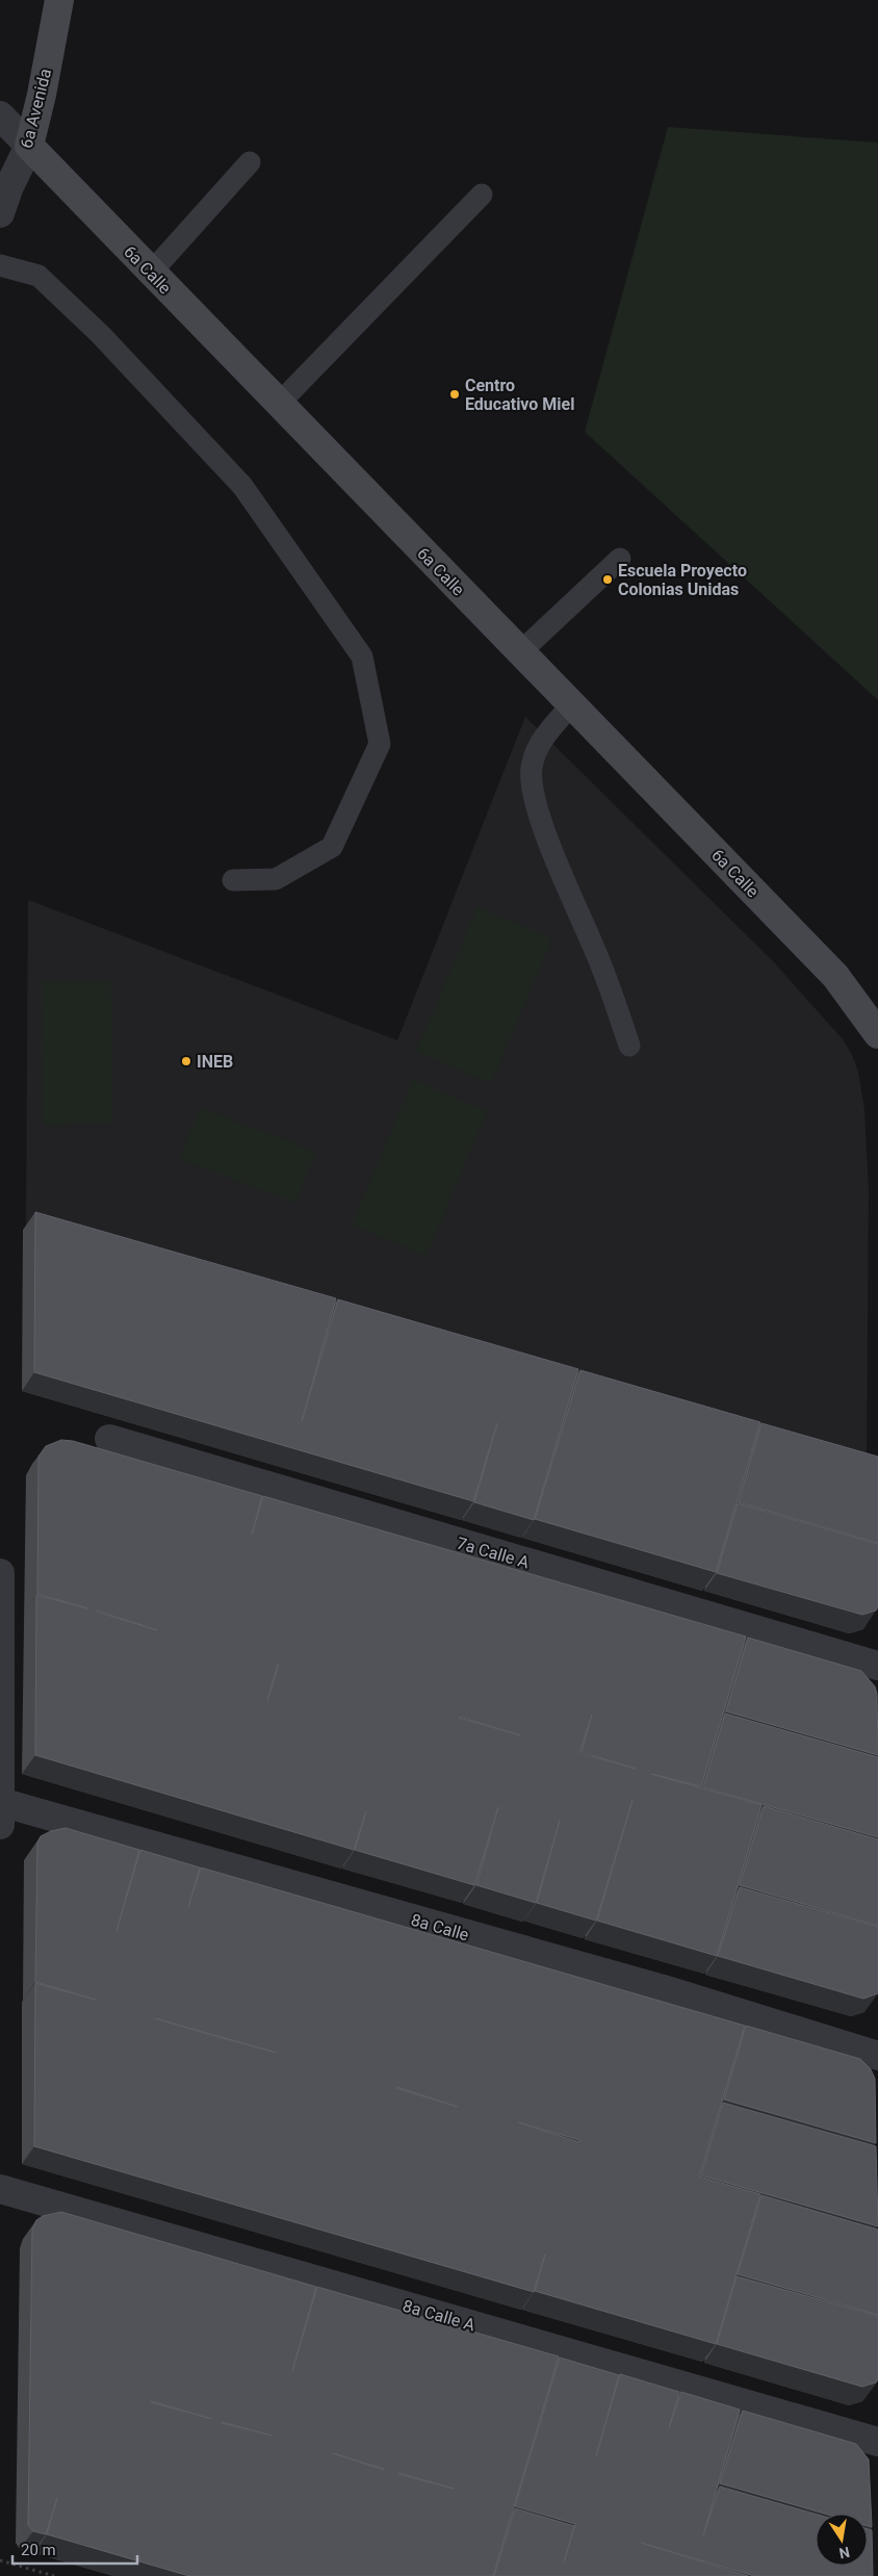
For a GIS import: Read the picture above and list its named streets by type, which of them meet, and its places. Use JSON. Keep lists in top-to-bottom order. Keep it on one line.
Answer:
{"streets":{"main road":["6a Avenida","6a Calle"],"street":["7a Calle A","8a Calle","8a Calle A"]},"crossings":[["6a Avenida","6a Calle"]],"places":["Centro Educativo Miel","Escuela Proyecto Colonias Unidas","INEB"],"scale_bar":"20 m","north":"bottom"}
